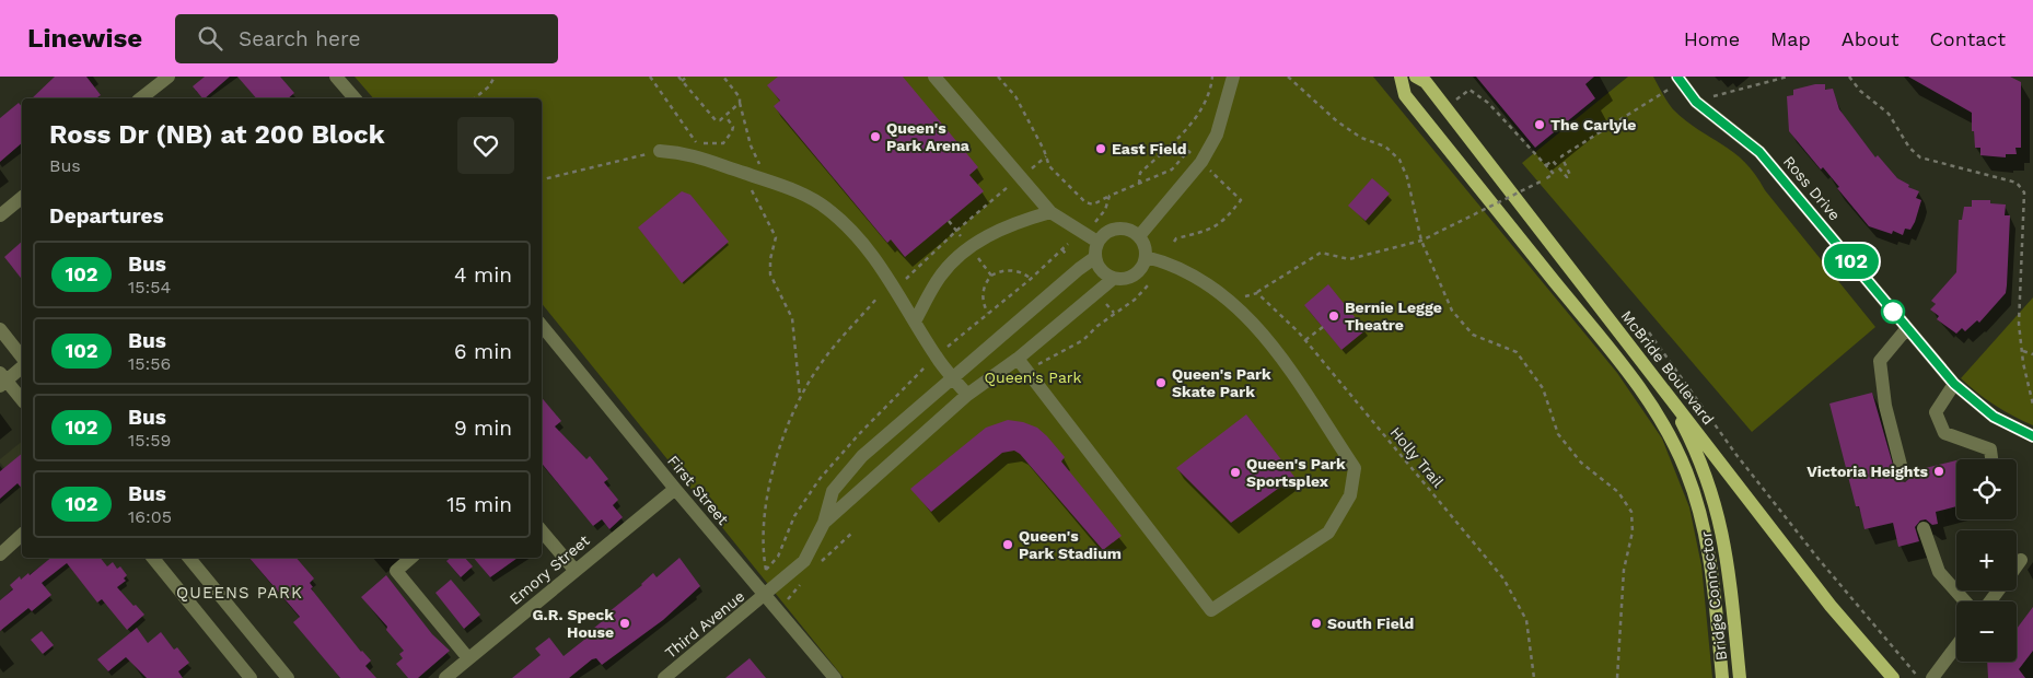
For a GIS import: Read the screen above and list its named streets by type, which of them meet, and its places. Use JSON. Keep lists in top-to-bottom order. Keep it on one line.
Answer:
{"streets":{"main road":["McBride Boulevard","Bridge Connector"],"street":["Ross Drive","First Street","Emory Street","Third Avenue"],"path":["Holly Trail"]},"crossings":[["McBride Boulevard","Bridge Connector"],["First Street","Emory Street"],["First Street","Third Avenue"]],"districts":["QUEENS PARK"],"parks":["Queen's Park"],"places":["The Carlyle","Queen's Park Arena","East Field","Bernie Legge Theatre","Queen's Park Skate Park","Victoria Heights","Queen's Park Sportsplex","Queen's Park Stadium","G.R. Speck House","South Field"],"lines":["bus line 102"],"page":{"header":"Linewise","search":"Search here","nav":["Home","Map","About","Contact"],"on_map":"102","heading":[["Ross Dr (NB) at 200 Block","Bus"],"Departures"],"list":[{"mark":"102","name":"Bus","note":"15:54","value":"4 min"},{"mark":"102","name":"Bus","note":"15:56","value":"6 min"},{"mark":"102","name":"Bus","note":"15:59","value":"9 min"},{"mark":"102","name":"Bus","note":"16:05","value":"15 min"}],"map_buttons":["+","−"]}}
